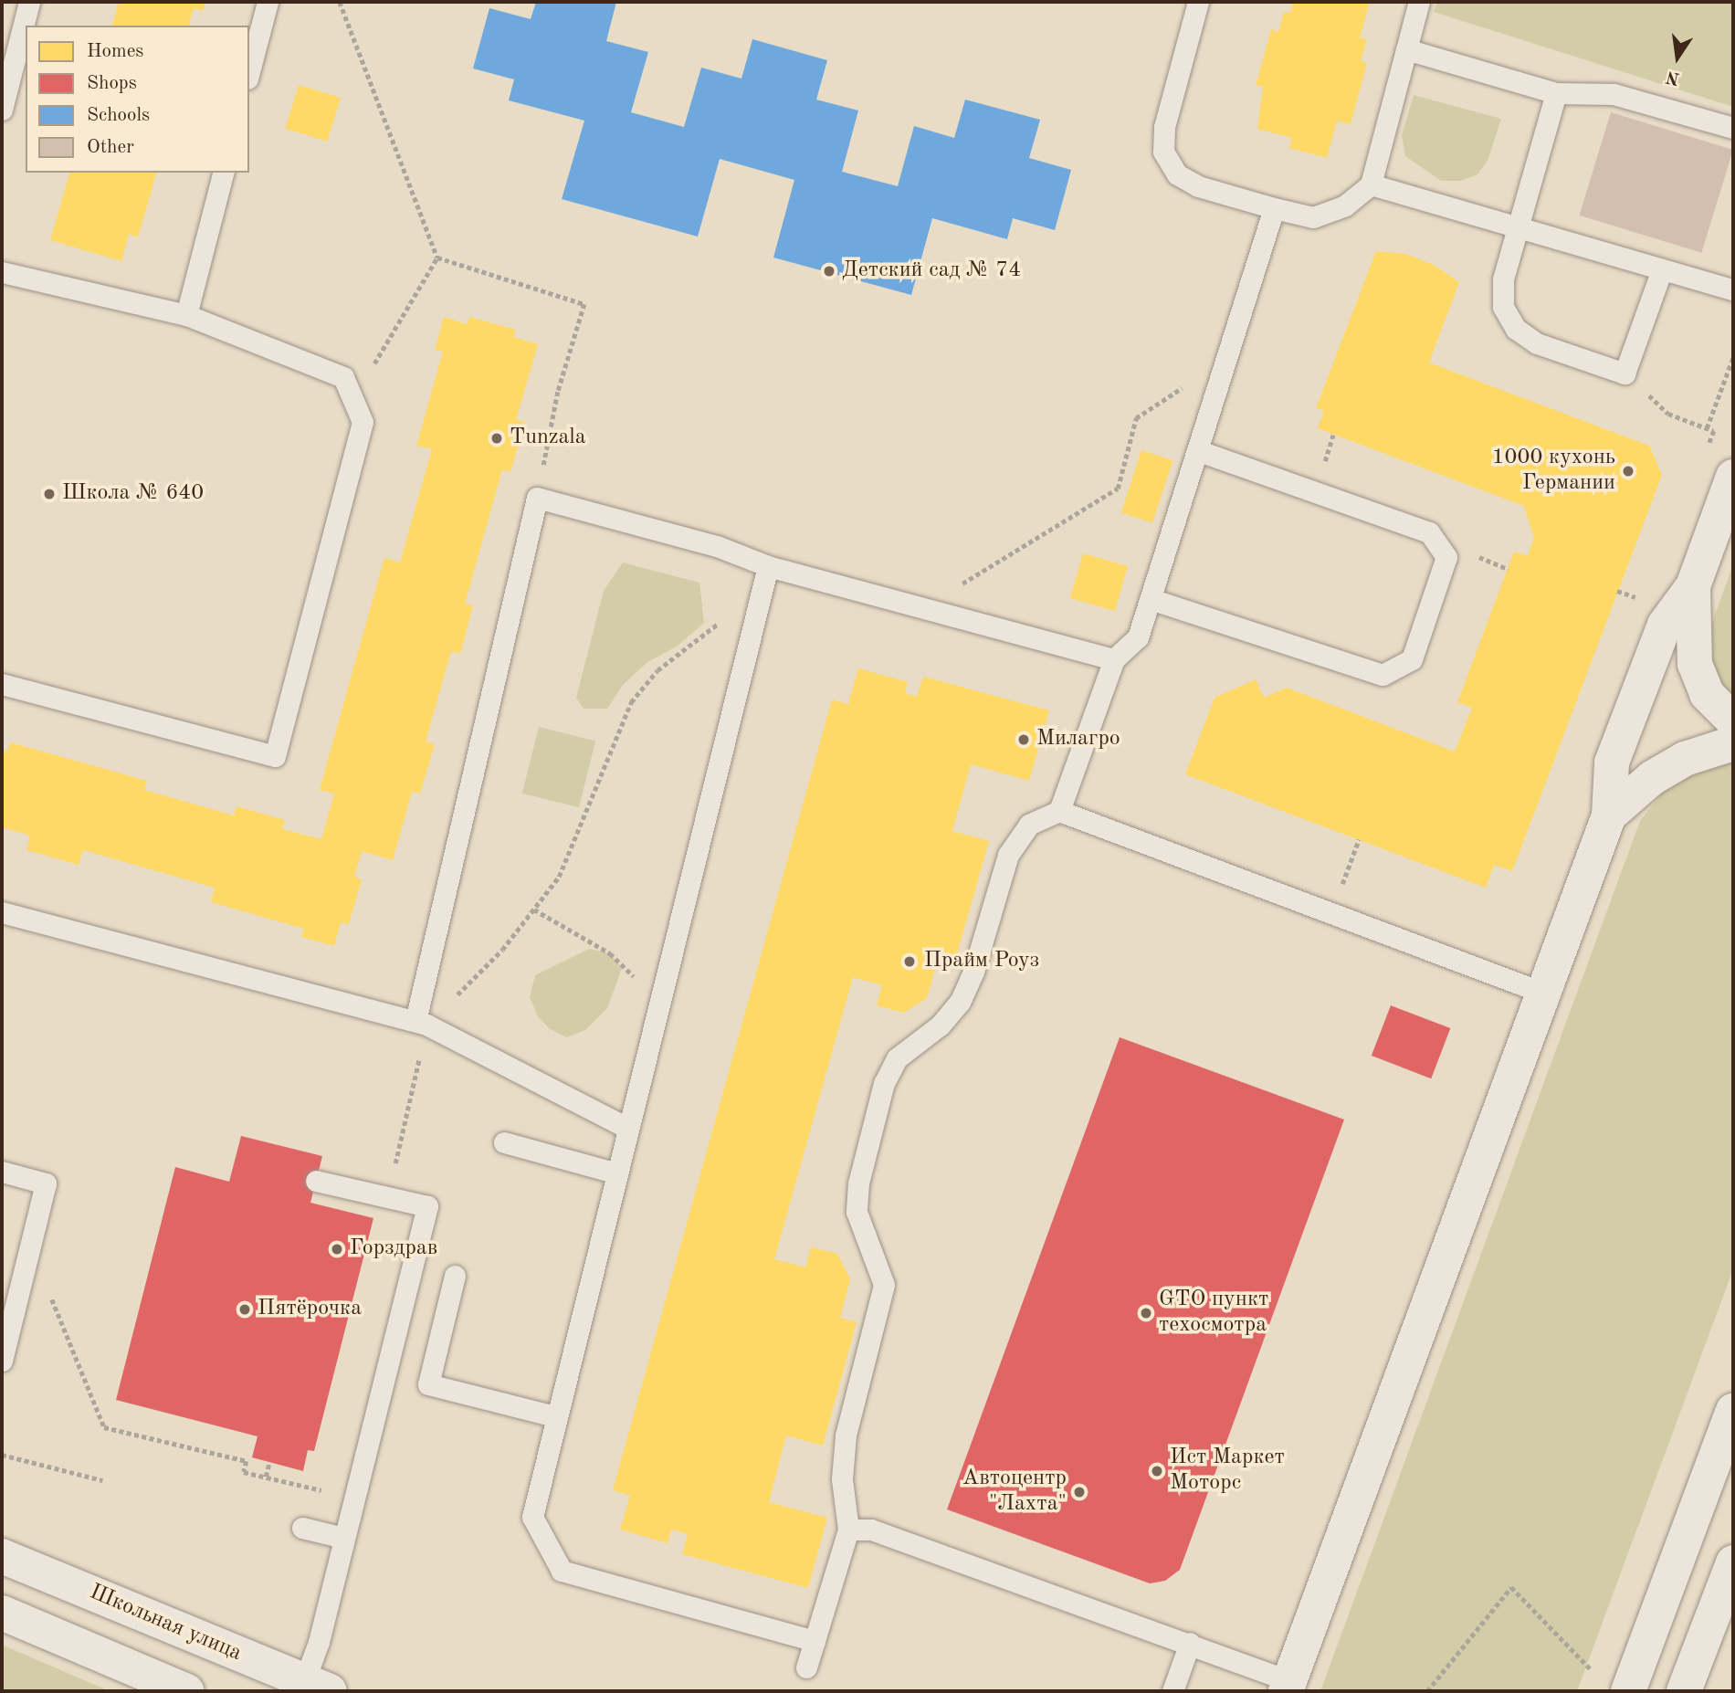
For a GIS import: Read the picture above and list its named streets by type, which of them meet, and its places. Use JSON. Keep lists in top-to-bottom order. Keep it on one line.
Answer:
{"streets":{"street":["Школьная улица"]},"places":["Детский сад № 74","Tunzala","1000 кухонь Германии","Школа № 640","Милагро","Прайм Роуз","Горздрав","Пятёрочка","GTO пункт техосмотра","Ист Маркет Моторс","Автоцентр \"Лахта\""],"legend":["Homes","Shops","Schools","Other"],"north":"bottom"}
